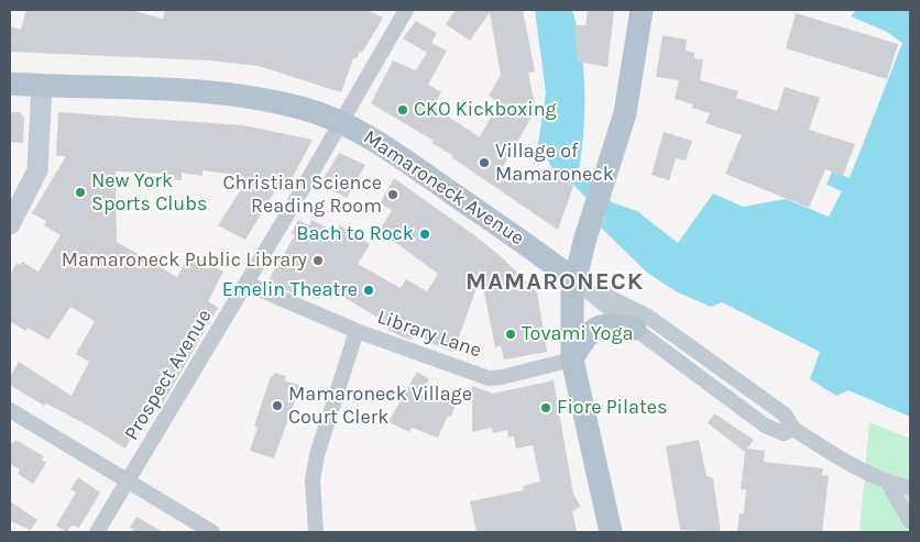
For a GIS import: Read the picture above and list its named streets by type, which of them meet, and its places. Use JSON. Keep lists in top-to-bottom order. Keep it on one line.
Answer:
{"streets":{"main road":["Mamaroneck Avenue"],"street":["Library Lane","Prospect Avenue"]},"crossings":[["Mamaroneck Avenue","Prospect Avenue"],["Library Lane","Prospect Avenue"]],"districts":["MAMARONECK"],"places":["CKO Kickboxing","Village of Mamaroneck","New York Sports Clubs","Christian Science Reading Room","Bach to Rock","Mamaroneck Public Library","Emelin Theatre","Tovami Yoga","Mamaroneck Village Court Clerk","Fiore Pilates"]}
